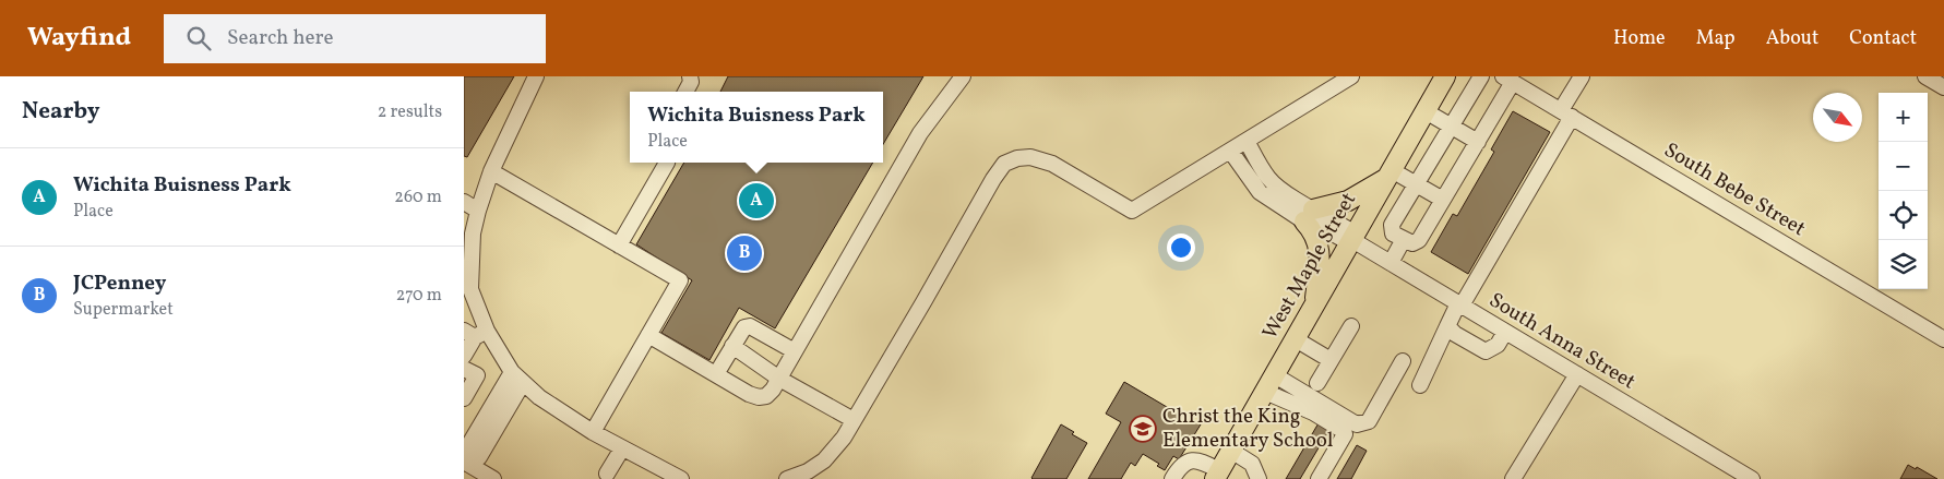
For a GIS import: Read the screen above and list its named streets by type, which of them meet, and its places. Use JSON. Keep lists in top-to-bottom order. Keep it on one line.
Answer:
{"streets":{"main road":["West Maple Street"],"street":["South Bebe Street","South Anna Street"]},"crossings":[["West Maple Street","South Anna Street"]],"places":{"school or university":["Christ the King Elementary School"]},"north":"bottom right","page":{"header":"Wayfind","search":"Search here","nav":["Home","Map","About","Contact"],"heading":["Nearby","2 results"],"popup":["Wichita Buisness Park","Place"],"map_buttons":["+","−"],"list":[{"mark":"A","name":"Wichita Buisness Park","note":"Place","value":"260 m"},{"mark":"B","name":"JCPenney","note":"Supermarket","value":"270 m"}],"pins":["A","B"]}}
